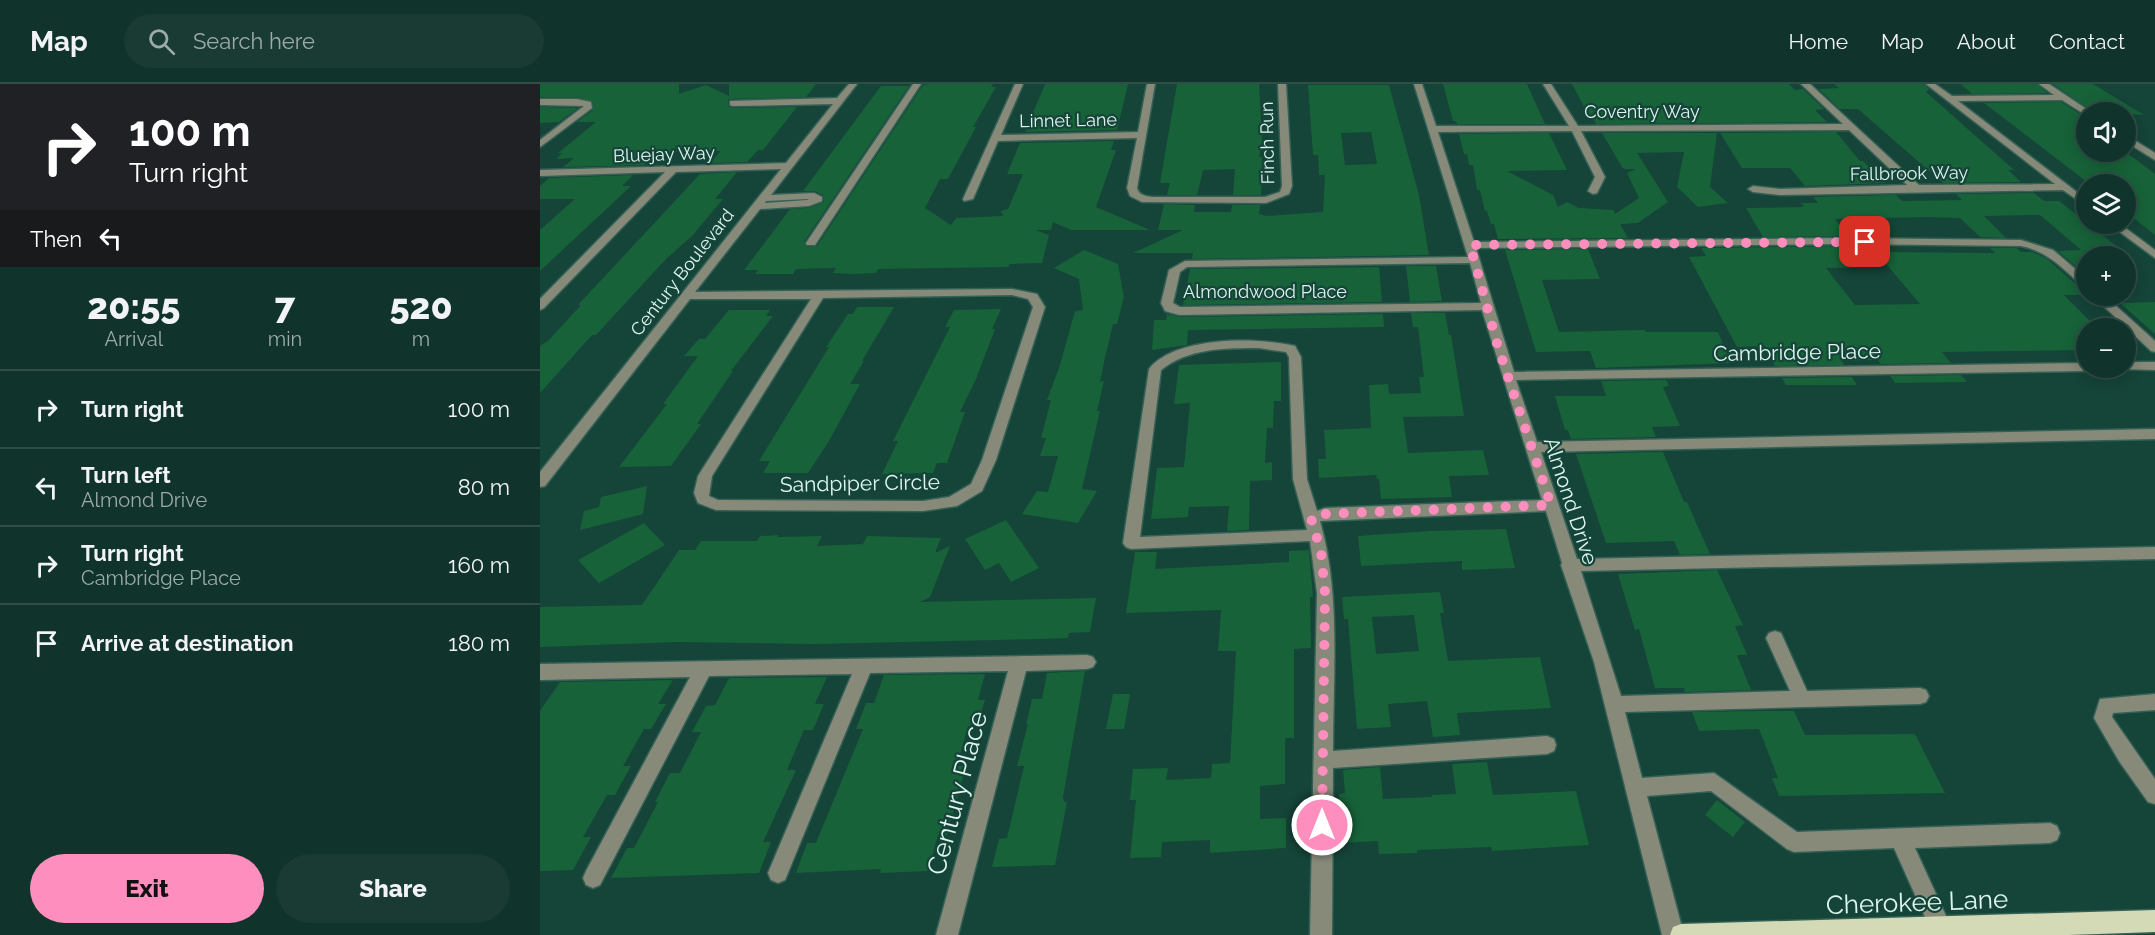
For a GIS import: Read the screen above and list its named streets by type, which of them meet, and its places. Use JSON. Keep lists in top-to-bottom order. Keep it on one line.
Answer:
{"streets":{"main road":["Cherokee Lane"],"street":["Coventry Way","Linnet Lane","Finch Run","Bluejay Way","Fallbrook Way","Century Boulevard","Almondwood Place","Cambridge Place","Sandpiper Circle","Almond Drive","Century Place"]},"crossings":[["Coventry Way","Almond Drive"],["Linnet Lane","Finch Run"],["Bluejay Way","Century Boulevard"],["Century Boulevard","Sandpiper Circle"],["Almondwood Place","Almond Drive"],["Cambridge Place","Almond Drive"]],"page":{"header":"Map","search":"Search here","nav":["Home","Map","About","Contact"],"turn":["100 m","Turn right"],"map_buttons":["+","−"],"then":"Then","eta":["20:55","Arrival","7","min","520","m"],"list":[{"name":"Turn right","value":"100 m"},{"name":"Turn left","note":"Almond Drive","value":"80 m"},{"name":"Turn right","note":"Cambridge Place","value":"160 m"},{"name":"Arrive at destination","value":"180 m"}],"buttons":["Exit","Share"]}}
